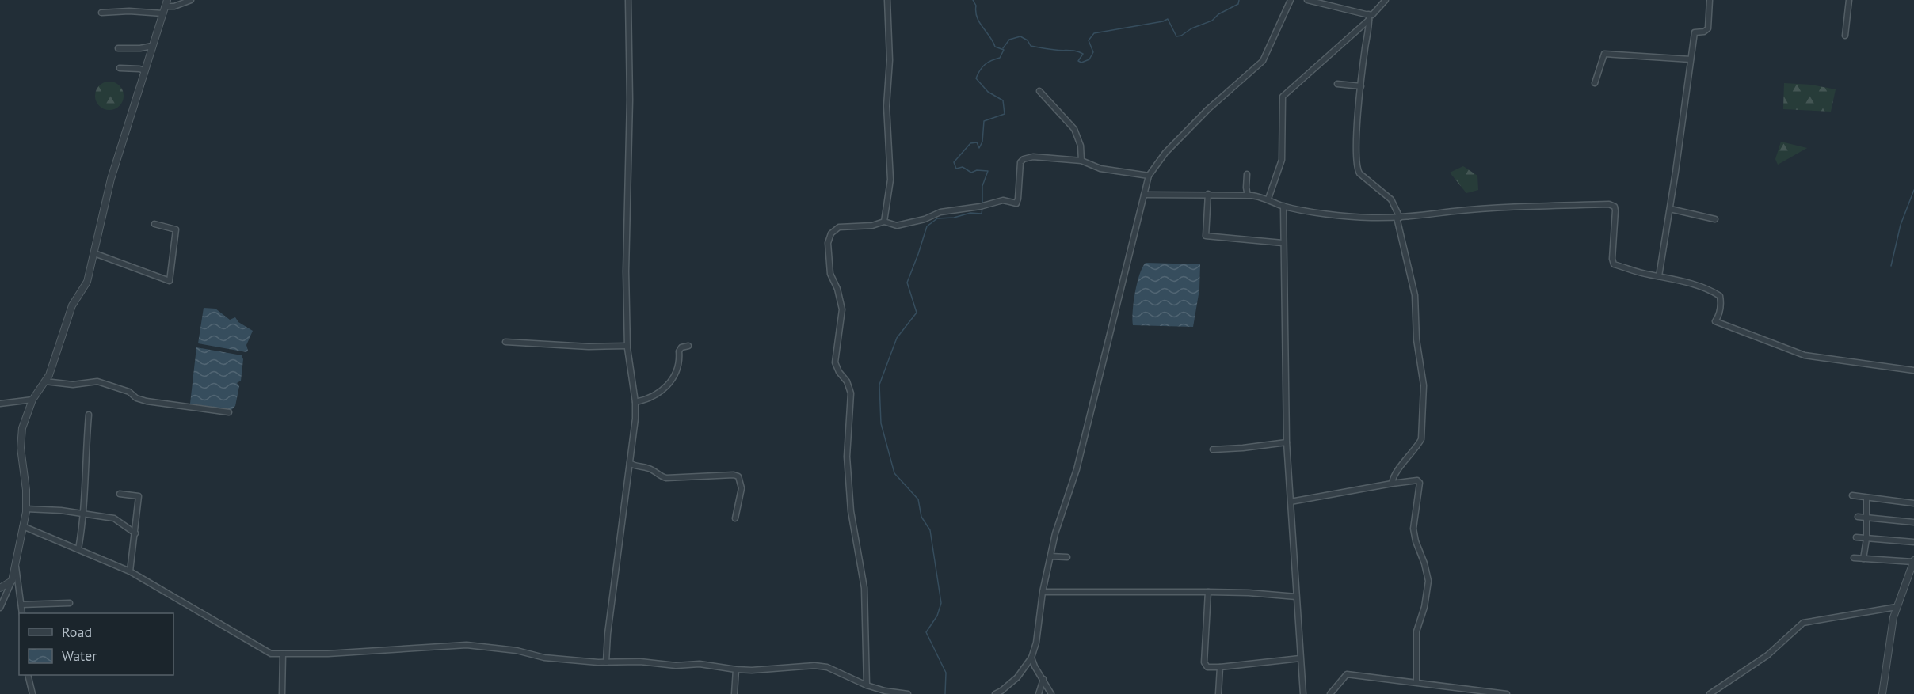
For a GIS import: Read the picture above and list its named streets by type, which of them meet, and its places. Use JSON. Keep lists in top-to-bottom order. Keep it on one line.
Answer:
{"legend":["Road","Water"]}
